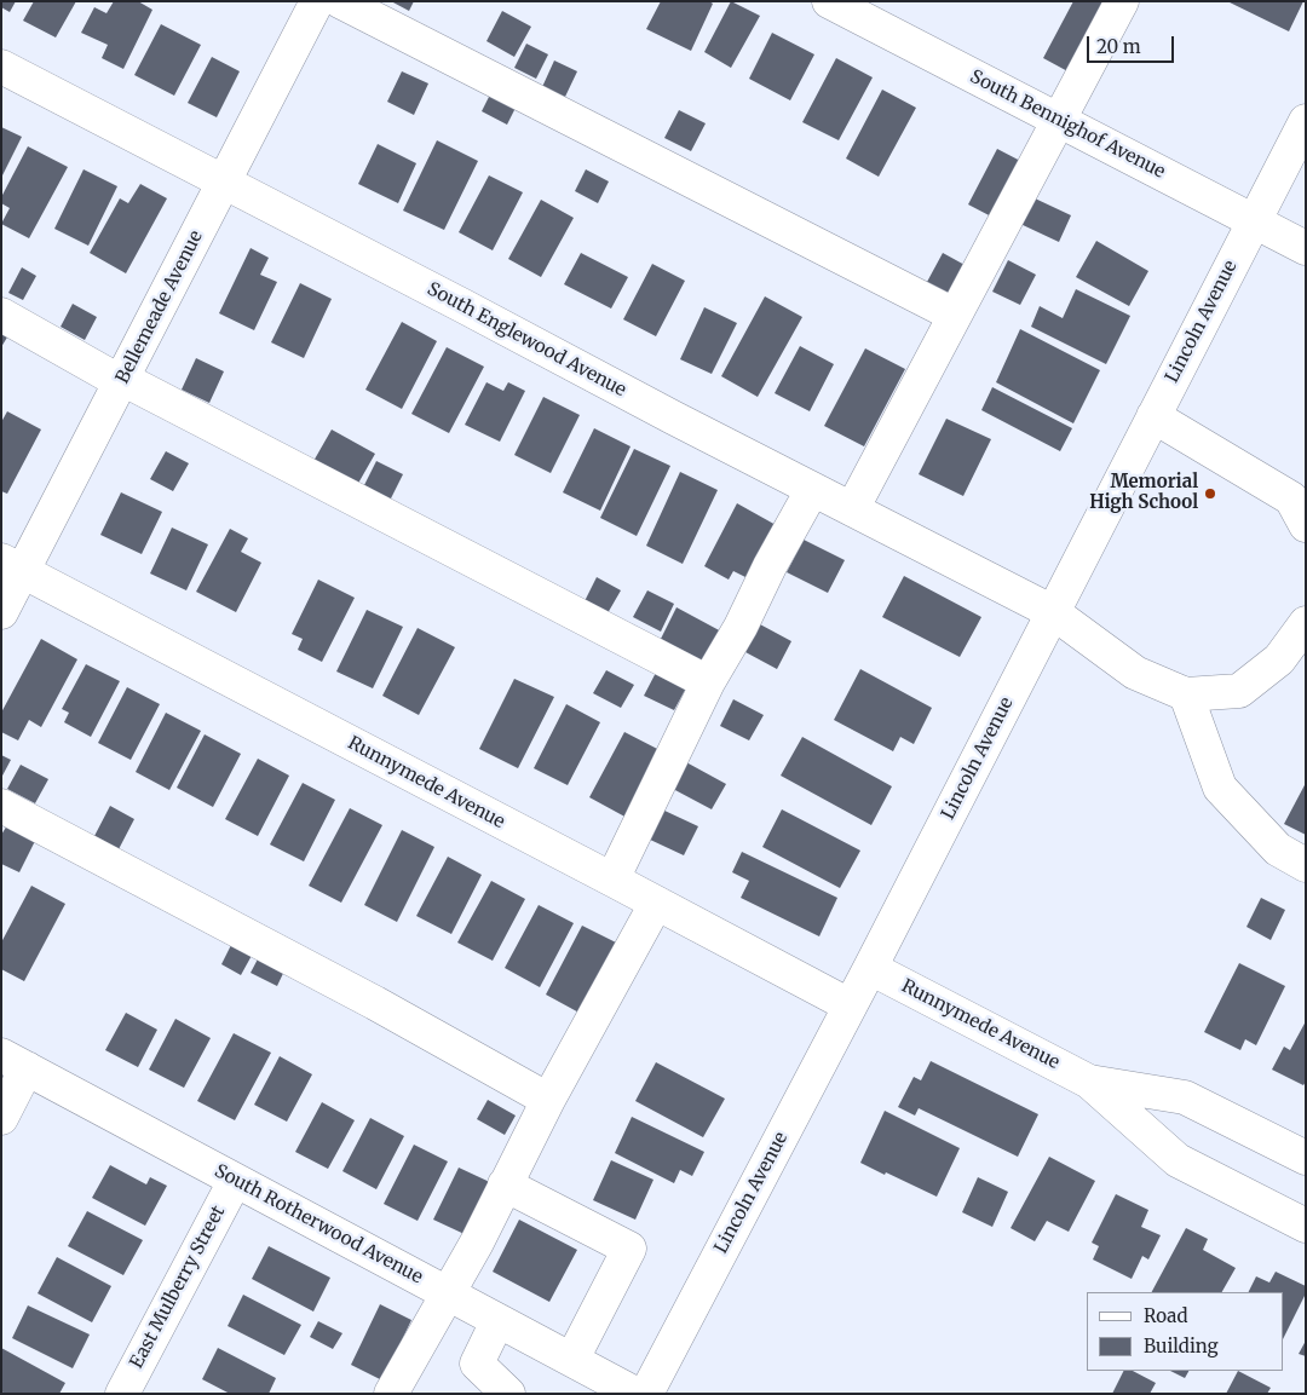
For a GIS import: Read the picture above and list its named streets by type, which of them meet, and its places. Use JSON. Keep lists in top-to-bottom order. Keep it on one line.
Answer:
{"streets":{"street":["South Bennighof Avenue","Bellemeade Avenue","Lincoln Avenue","South Englewood Avenue","Runnymede Avenue","South Rotherwood Avenue","East Mulberry Street"]},"crossings":[["South Bennighof Avenue","Lincoln Avenue"],["Bellemeade Avenue","South Englewood Avenue"],["Bellemeade Avenue","Runnymede Avenue"],["Lincoln Avenue","South Englewood Avenue"],["Lincoln Avenue","Runnymede Avenue"],["South Rotherwood Avenue","East Mulberry Street"]],"places":["Memorial High School"],"legend":["Road","Building"],"scale_bar":"20 m"}
